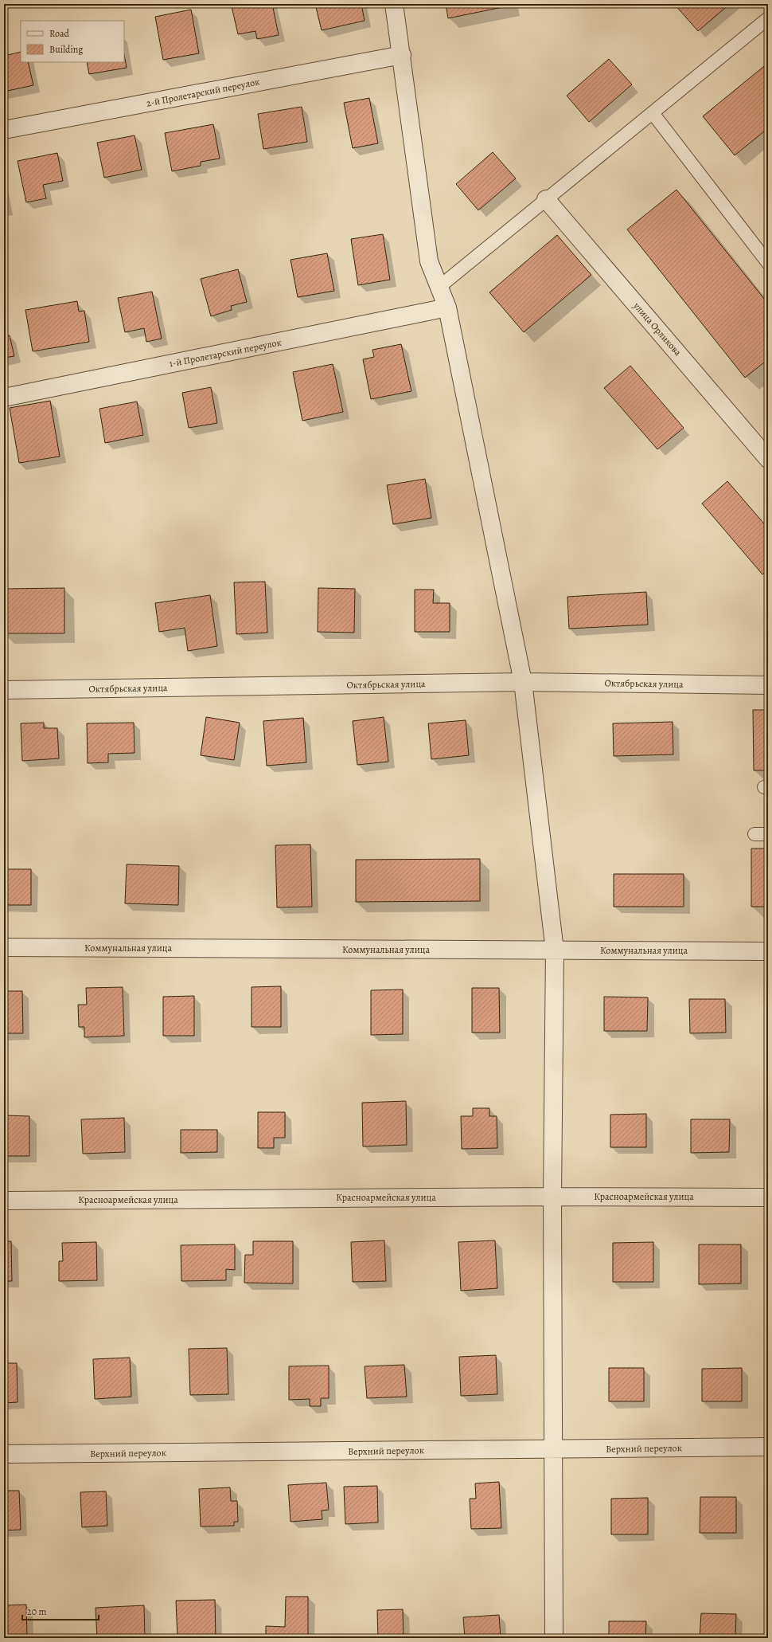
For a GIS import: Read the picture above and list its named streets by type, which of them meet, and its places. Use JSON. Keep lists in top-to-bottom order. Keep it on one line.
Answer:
{"streets":{"street":["2-й Пролетарский переулок","улица Орликова","1-й Пролетарский переулок","Октябрьская улица","Коммунальная улица","Красноармейская улица","Верхний переулок"]},"legend":["Road","Building"],"scale_bar":"20 m"}
